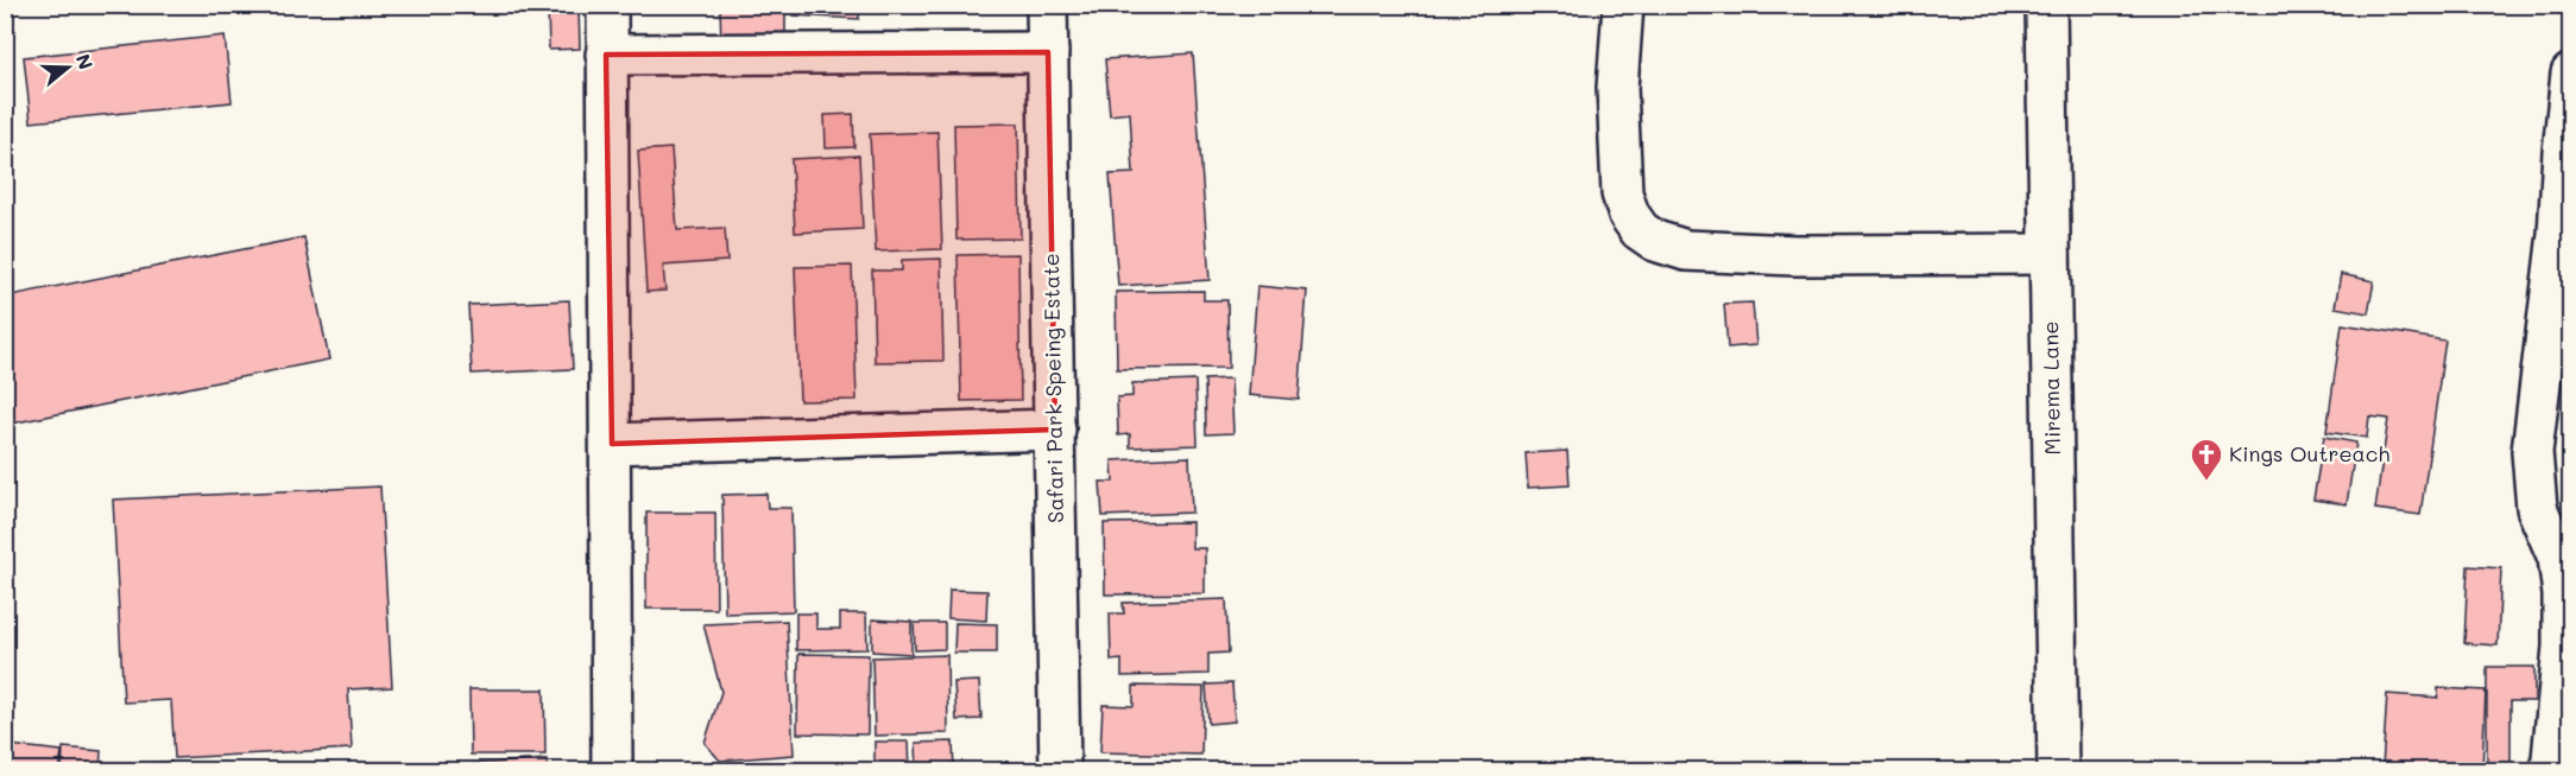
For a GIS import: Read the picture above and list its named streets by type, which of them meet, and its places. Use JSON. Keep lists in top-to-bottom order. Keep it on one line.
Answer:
{"streets":{"street":["Safari Park Speing Estate","Mirema Lane"]},"places":{"church":["Kings Outreach"]},"north":"right"}
